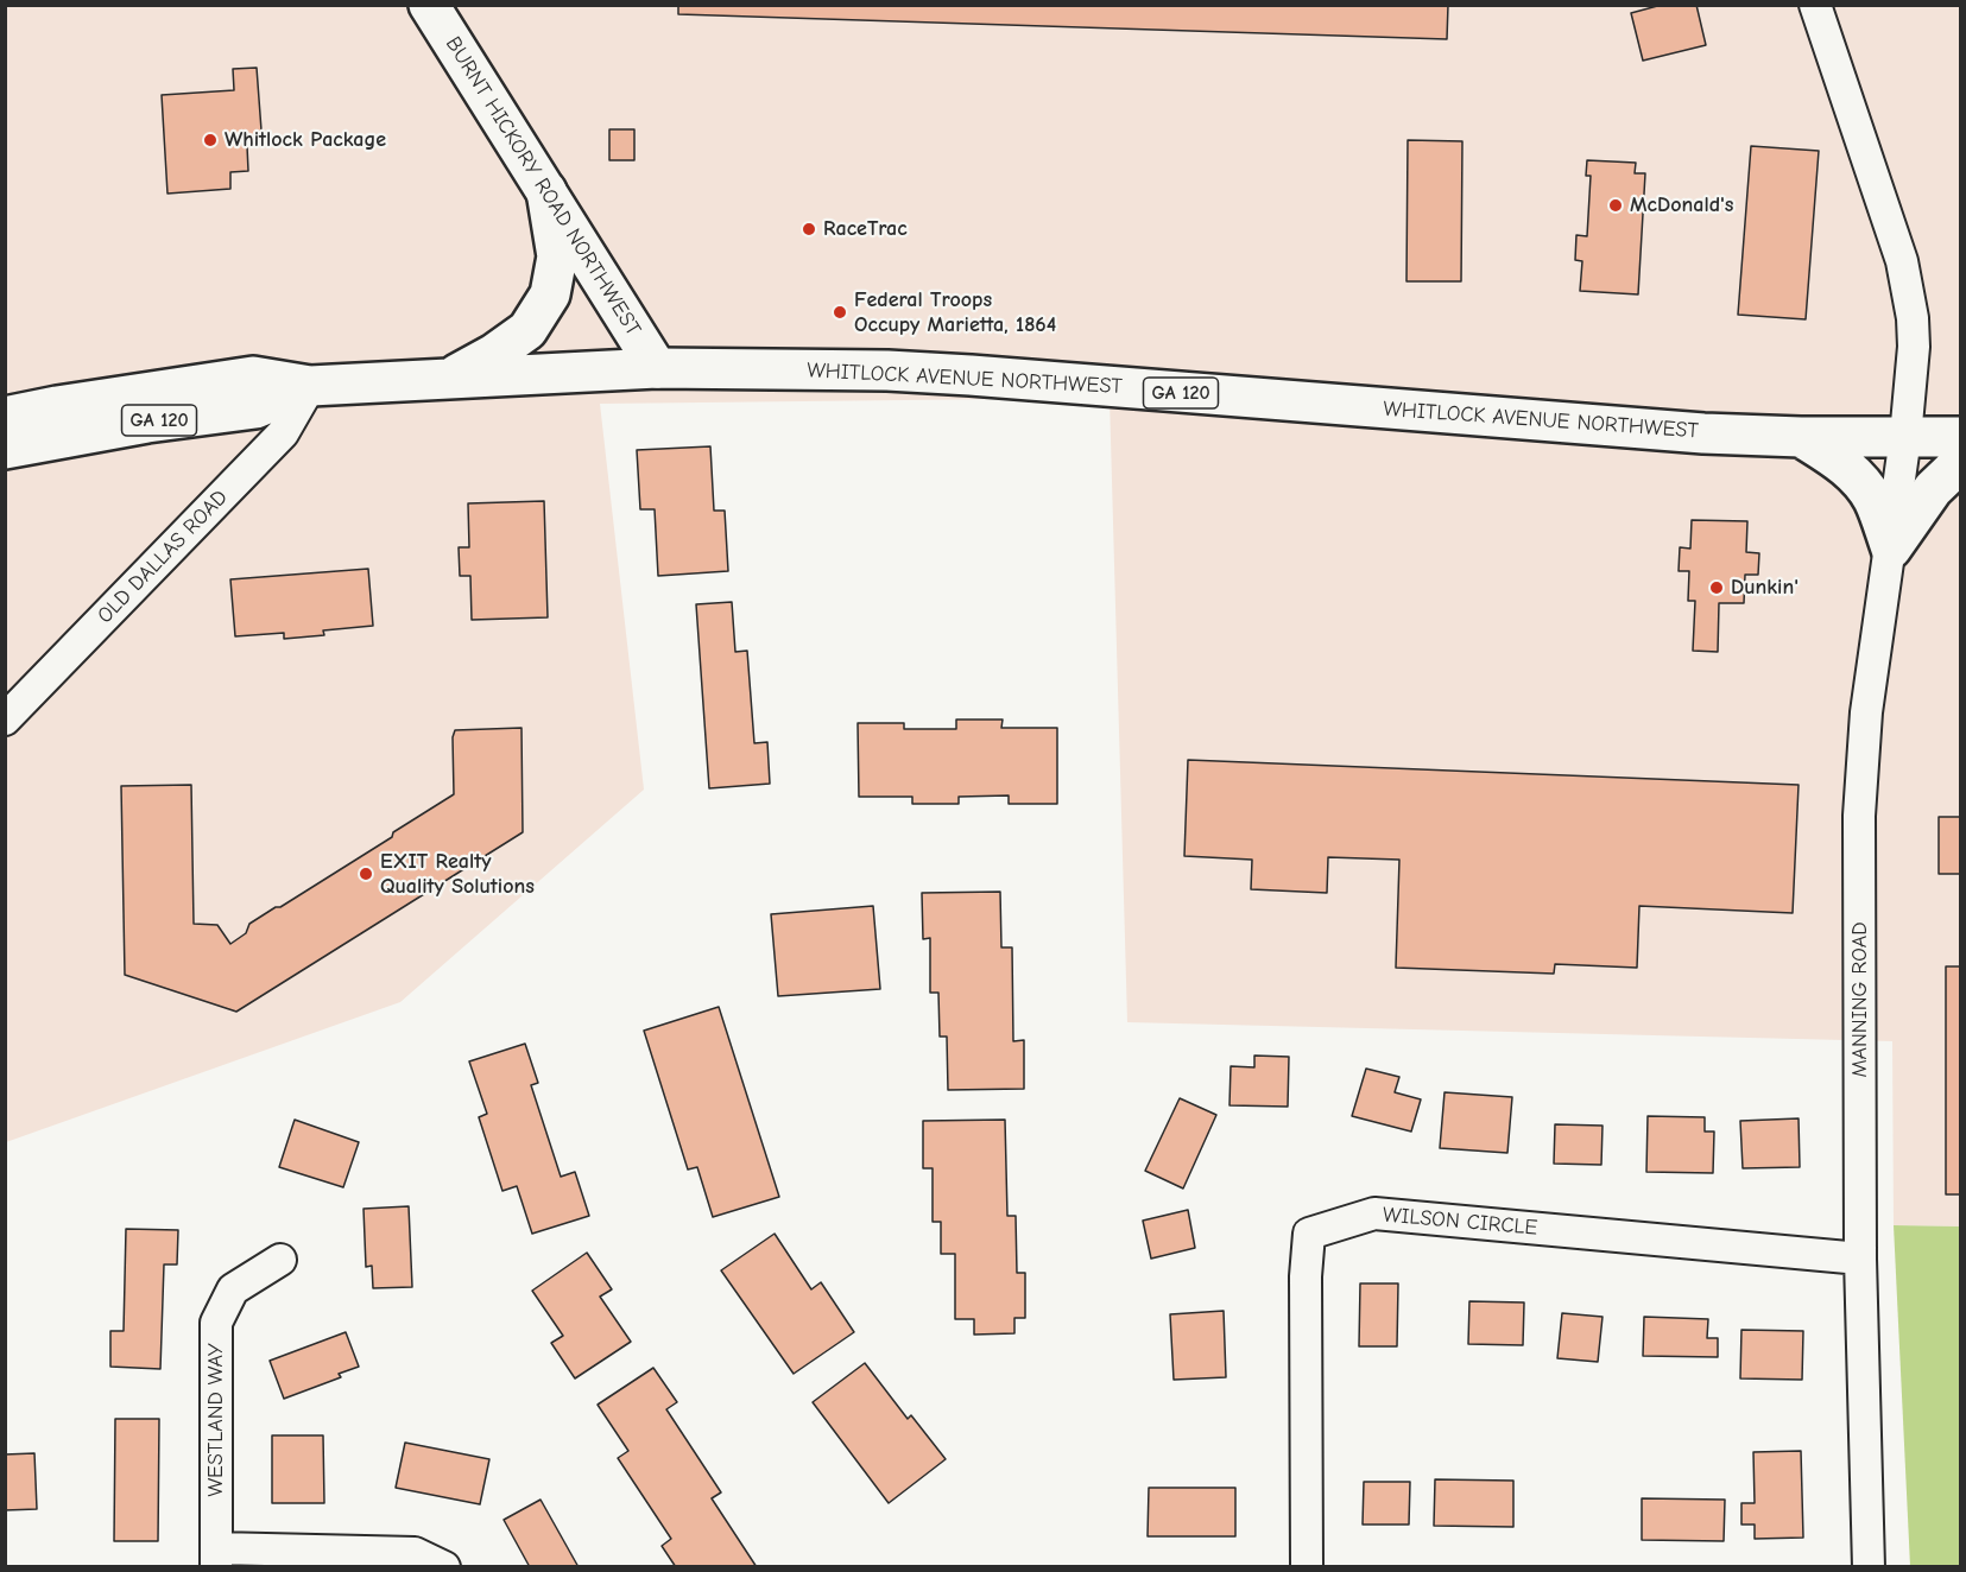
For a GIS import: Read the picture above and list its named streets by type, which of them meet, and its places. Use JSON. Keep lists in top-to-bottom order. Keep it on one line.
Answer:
{"streets":{"main road":["BURNT HICKORY ROAD NORTHWEST","WHITLOCK AVENUE NORTHWEST","GA 120"],"street":["OLD DALLAS ROAD","MANNING ROAD","WILSON CIRCLE","WESTLAND WAY"]},"crossings":[["BURNT HICKORY ROAD NORTHWEST","WHITLOCK AVENUE NORTHWEST"],["WHITLOCK AVENUE NORTHWEST","OLD DALLAS ROAD"],["WHITLOCK AVENUE NORTHWEST","MANNING ROAD"],["MANNING ROAD","WILSON CIRCLE"]],"places":["Whitlock Package","McDonald's","RaceTrac","Federal Troops Occupy Marietta, 1864","Dunkin'","EXIT Realty Quality Solutions"]}
